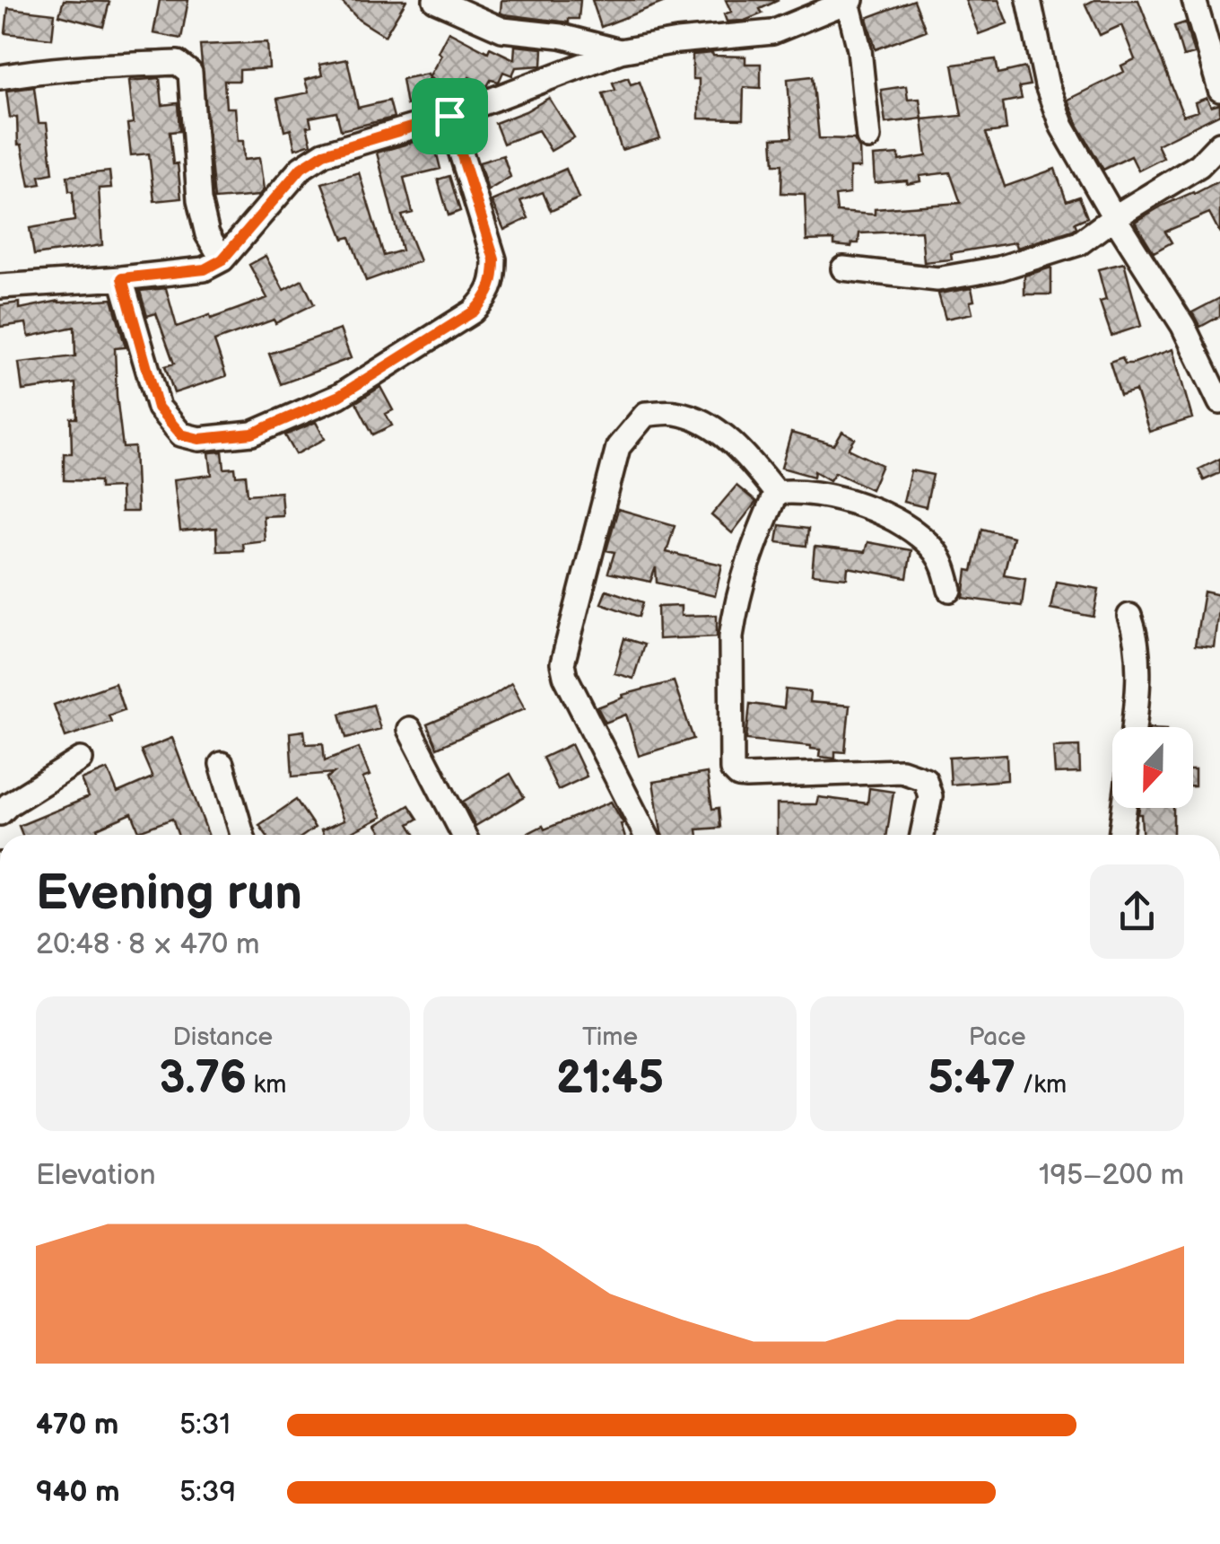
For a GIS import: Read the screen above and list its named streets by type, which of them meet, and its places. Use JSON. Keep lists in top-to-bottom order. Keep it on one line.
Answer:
{"north":"bottom","page":{"heading":["Evening run","20:48 · 8 × 470 m"],"stats":[["Distance","3.76 km"],["Time","21:45"],["Pace","5:47 /km"]],"chart":["Elevation","195–200 m"],"list":[{"name":"470 m","note":"5:31"},{"name":"940 m","note":"5:39"}]}}
